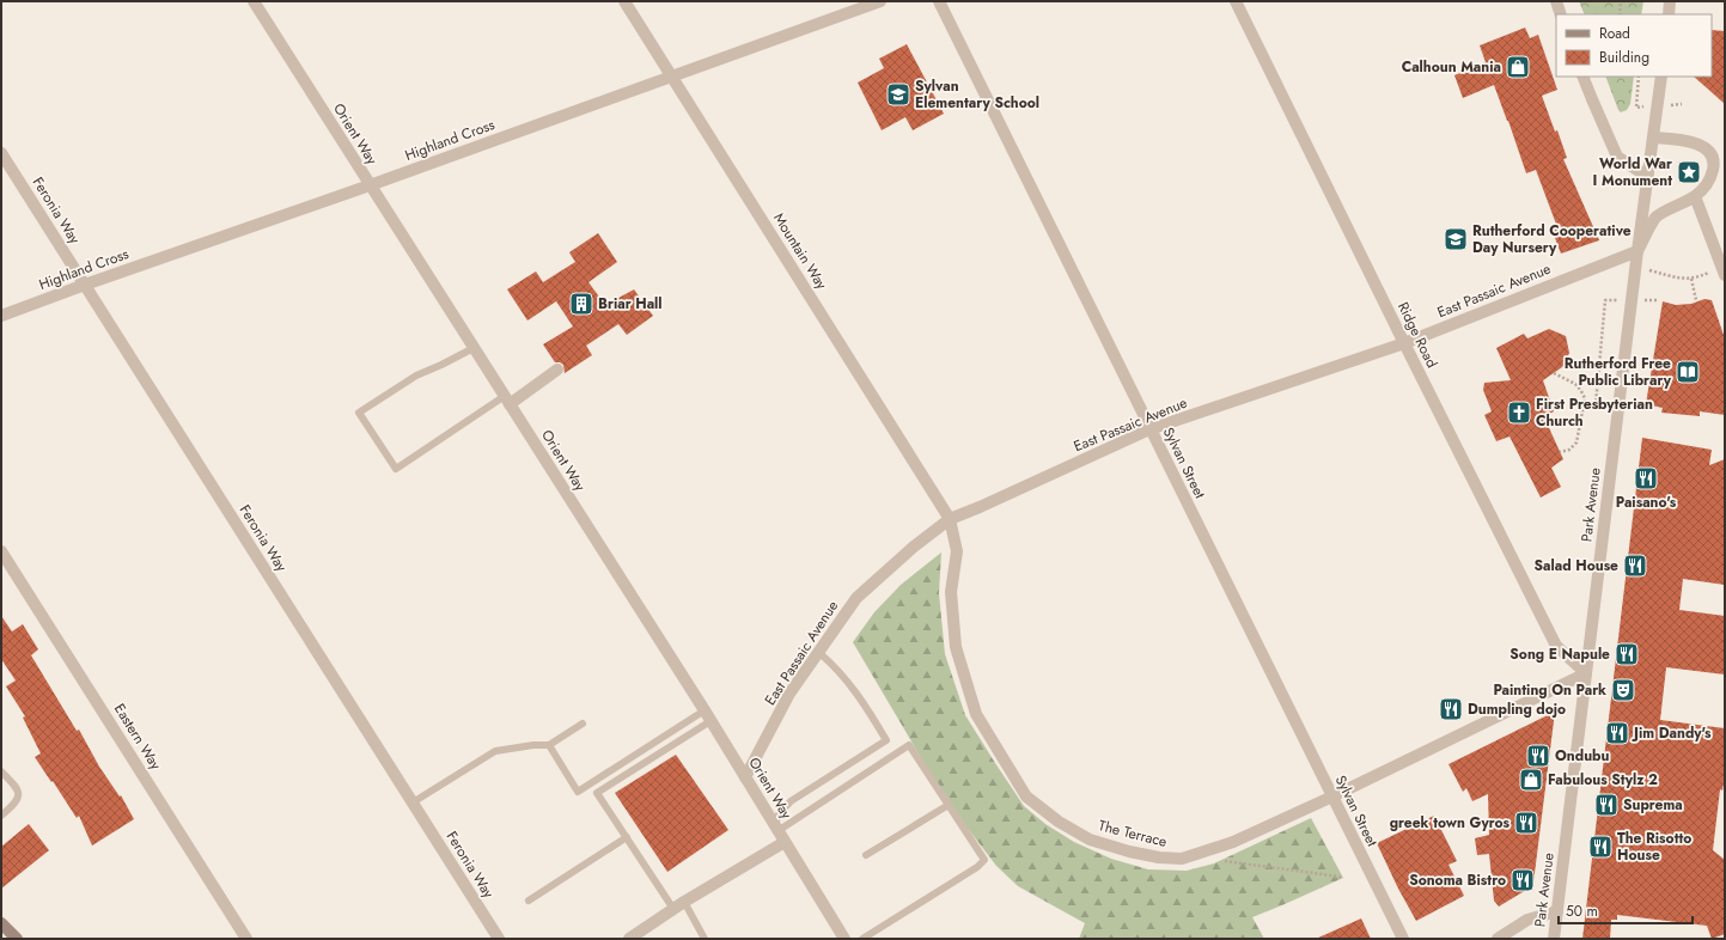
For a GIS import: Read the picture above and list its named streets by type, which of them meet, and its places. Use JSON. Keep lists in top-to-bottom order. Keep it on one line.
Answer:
{"streets":{"street":["Orient Way","Highland Cross","Feronia Way","Mountain Way","East Passaic Avenue","Ridge Road","Sylvan Street","Park Avenue","Eastern Way","The Terrace"]},"crossings":[["Orient Way","Highland Cross"],["Orient Way","East Passaic Avenue"],["Highland Cross","Feronia Way"],["Highland Cross","Mountain Way"],["Mountain Way","East Passaic Avenue"],["Mountain Way","The Terrace"],["East Passaic Avenue","Ridge Road"],["East Passaic Avenue","Sylvan Street"],["East Passaic Avenue","Park Avenue"],["East Passaic Avenue","The Terrace"],["Ridge Road","Park Avenue"],["Ridge Road","The Terrace"],["Sylvan Street","The Terrace"],["Park Avenue","The Terrace"]],"places":{"shop":["Calhoun Mania","Fabulous Stylz 2"],"school or university":["Sylvan Elementary School","Rutherford Cooperative Day Nursery"],"place":["World War I Monument"],"building":["Briar Hall"],"library":["Rutherford Free Public Library"],"church":["First Presbyterian Church"],"restaurant":["Paisano's","Salad House","Song E Napule","Dumpling dojo","Jim Dandy's","Ondubu","Suprema","greek town Gyros","The Risotto House","Sonoma Bistro"],"theatre":["Painting On Park"]},"legend":["Road","Building"],"scale_bar":"50 m"}
